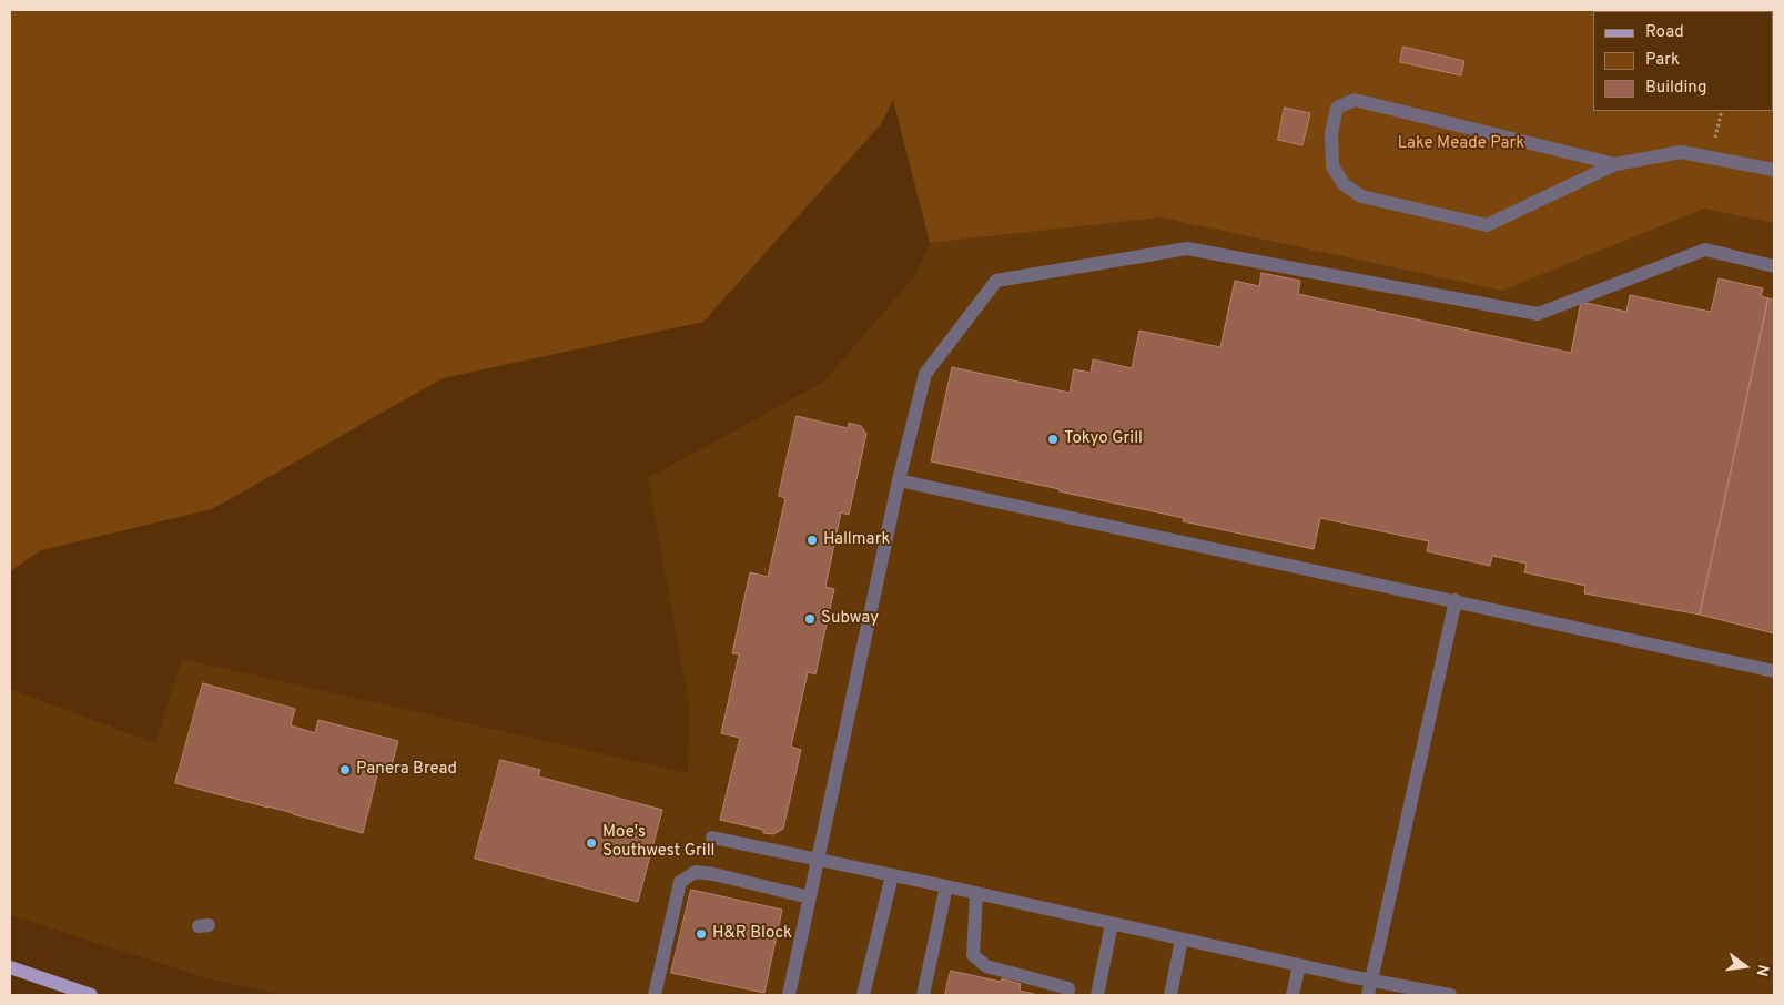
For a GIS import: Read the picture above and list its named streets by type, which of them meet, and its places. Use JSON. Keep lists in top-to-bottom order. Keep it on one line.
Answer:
{"parks":["Lake Meade Park"],"places":["Tokyo Grill","Hallmark","Subway","Panera Bread","Moe's Southwest Grill","H&R Block"],"legend":["Road","Park","Building"],"north":"right"}
